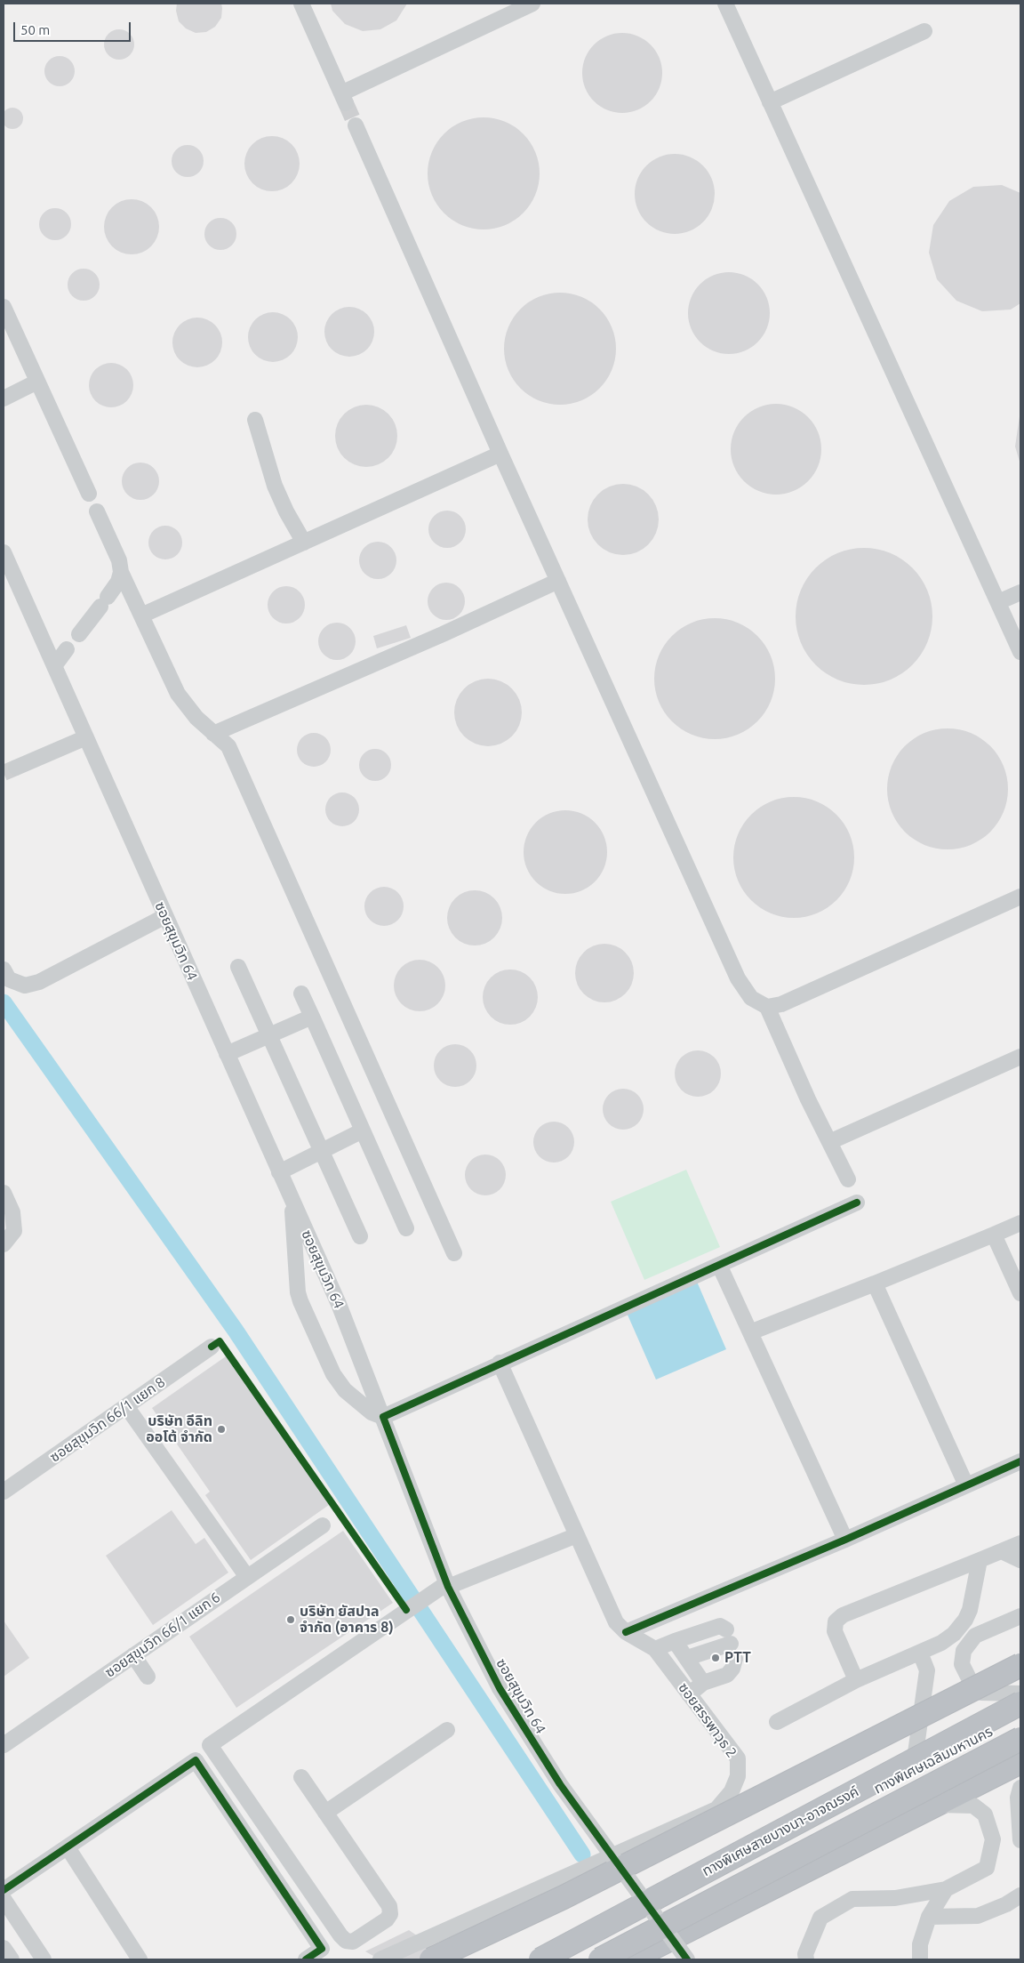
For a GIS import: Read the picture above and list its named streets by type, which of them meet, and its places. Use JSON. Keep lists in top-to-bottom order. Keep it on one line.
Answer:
{"streets":{"highway":["ทางพิเศษเฉลิมมหานคร","ทางพิเศษสายบางนา-อาจณรงค์"],"street":["ซอยสุขุมวิท 64","ซอยสุขุมวิท 66/1 แยก 8","ซอยสุขุมวิท 66/1 แยก 6","ซอยสรรพาวุธ 2"]},"places":["บริษัท อีลิท ออโต้ จำกัด","บริษัท ยัสปาล จำกัด (อาคาร 8)","PTT"],"scale_bar":"50 m"}
